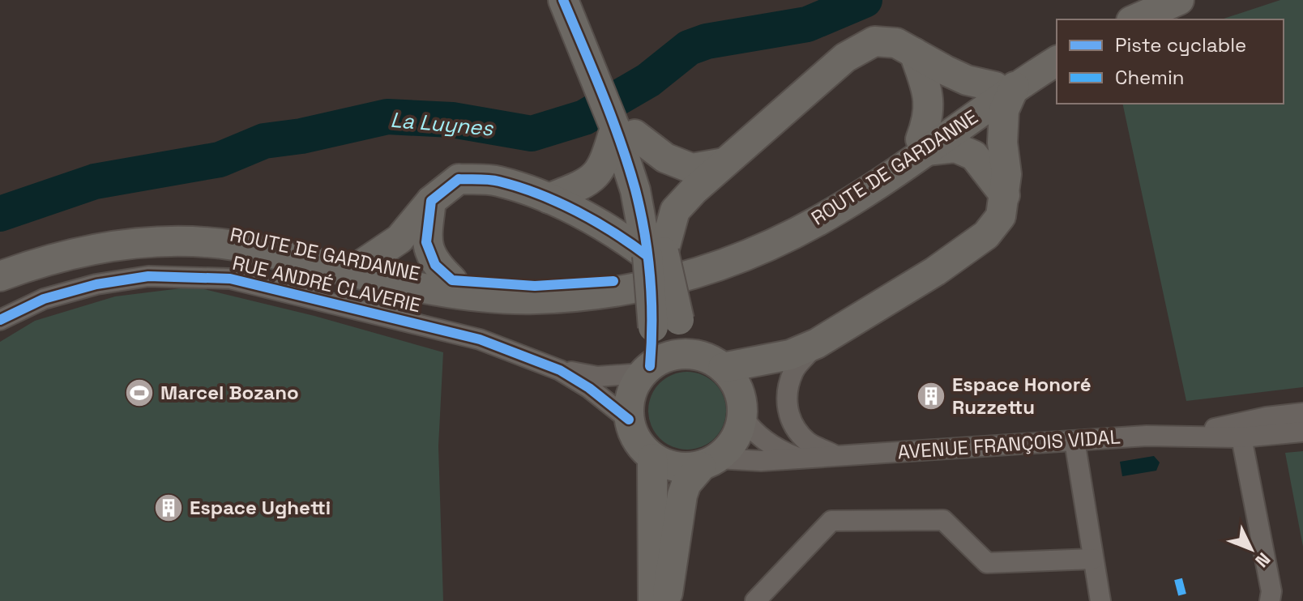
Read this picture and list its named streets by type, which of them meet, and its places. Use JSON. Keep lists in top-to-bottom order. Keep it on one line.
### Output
{"streets":{"main road":["ROUTE DE GARDANNE"],"street":["RUE ANDRÉ CLAVERIE","AVENUE FRANÇOIS VIDAL"]},"crossings":[["RUE ANDRÉ CLAVERIE","AVENUE FRANÇOIS VIDAL"]],"water":["La Luynes"],"places":{"sports":["Marcel Bozano"],"building":["Espace Honoré Ruzzettu","Espace Ughetti"]},"legend":["Piste cyclable","Chemin"],"north":"bottom right"}
